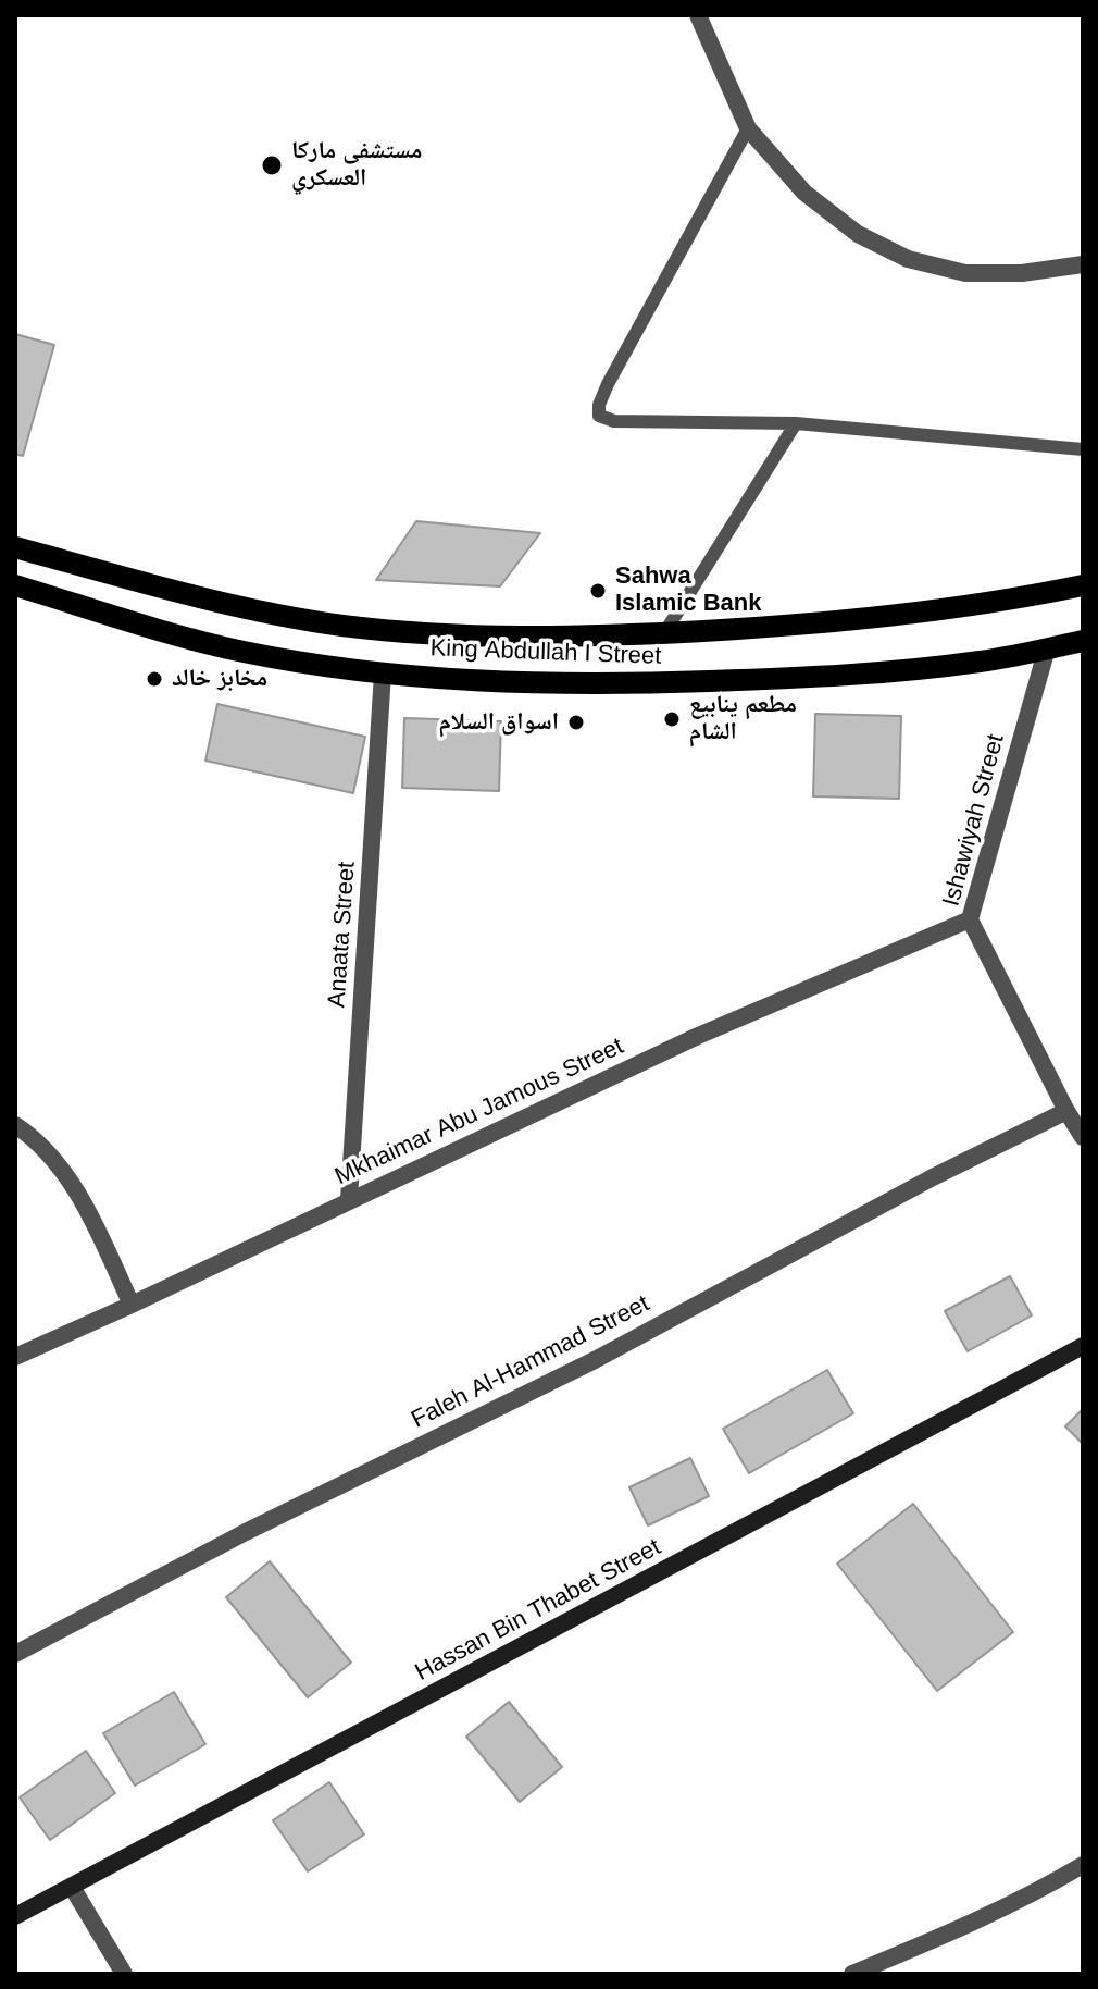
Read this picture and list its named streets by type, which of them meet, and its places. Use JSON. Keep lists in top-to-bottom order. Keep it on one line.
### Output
{"streets":{"main road":["King Abdullah I Street"],"street":["Ishawiyah Street","Anaata Street","Mkhaimar Abu Jamous Street","Faleh Al-Hammad Street","Hassan Bin Thabet Street"]},"crossings":[["King Abdullah I Street","Ishawiyah Street"],["King Abdullah I Street","Anaata Street"],["Ishawiyah Street","Mkhaimar Abu Jamous Street"],["Ishawiyah Street","Faleh Al-Hammad Street"],["Anaata Street","Mkhaimar Abu Jamous Street"]],"places":["مستشفى ماركا العسكري","Sahwa Islamic Bank","مخابز خالد","مطعم ينابيع الشام","اسواق السلام"]}
